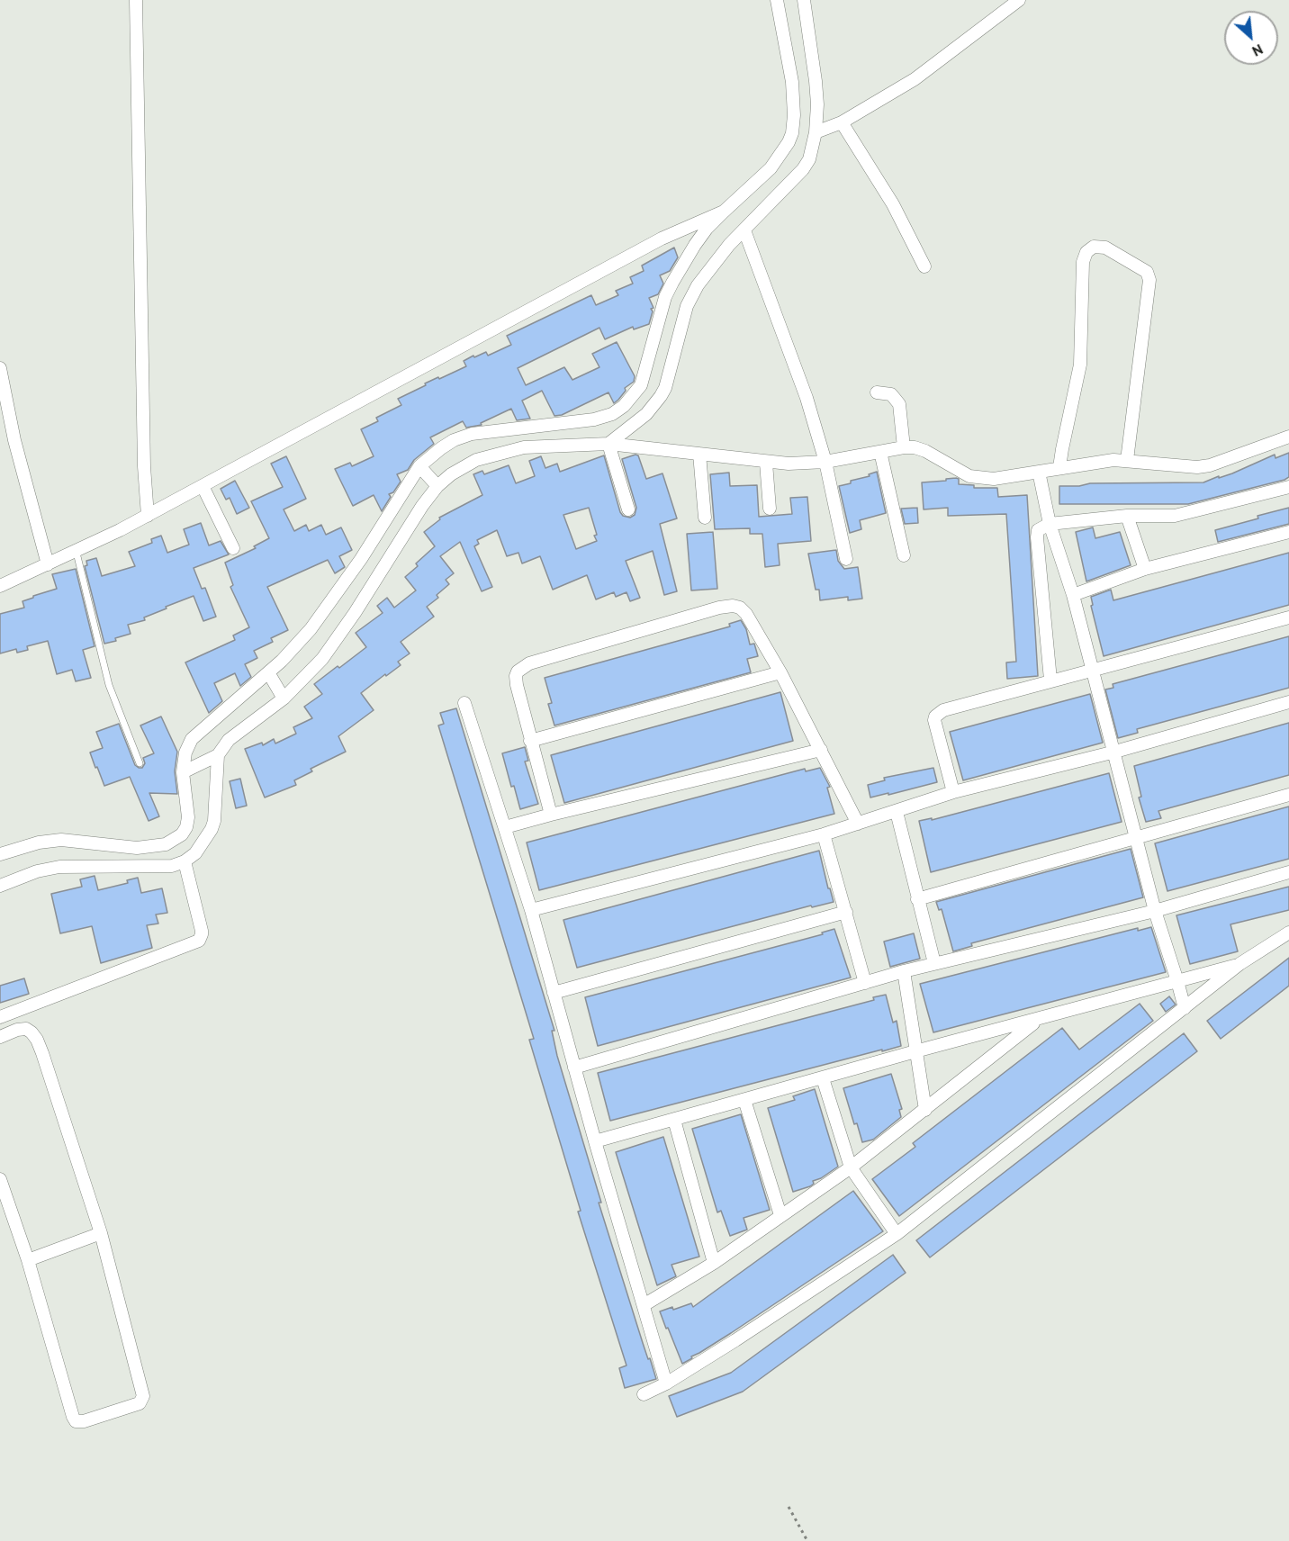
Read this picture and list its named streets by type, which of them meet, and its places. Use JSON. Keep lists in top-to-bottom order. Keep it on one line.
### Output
{"north":"bottom right"}
